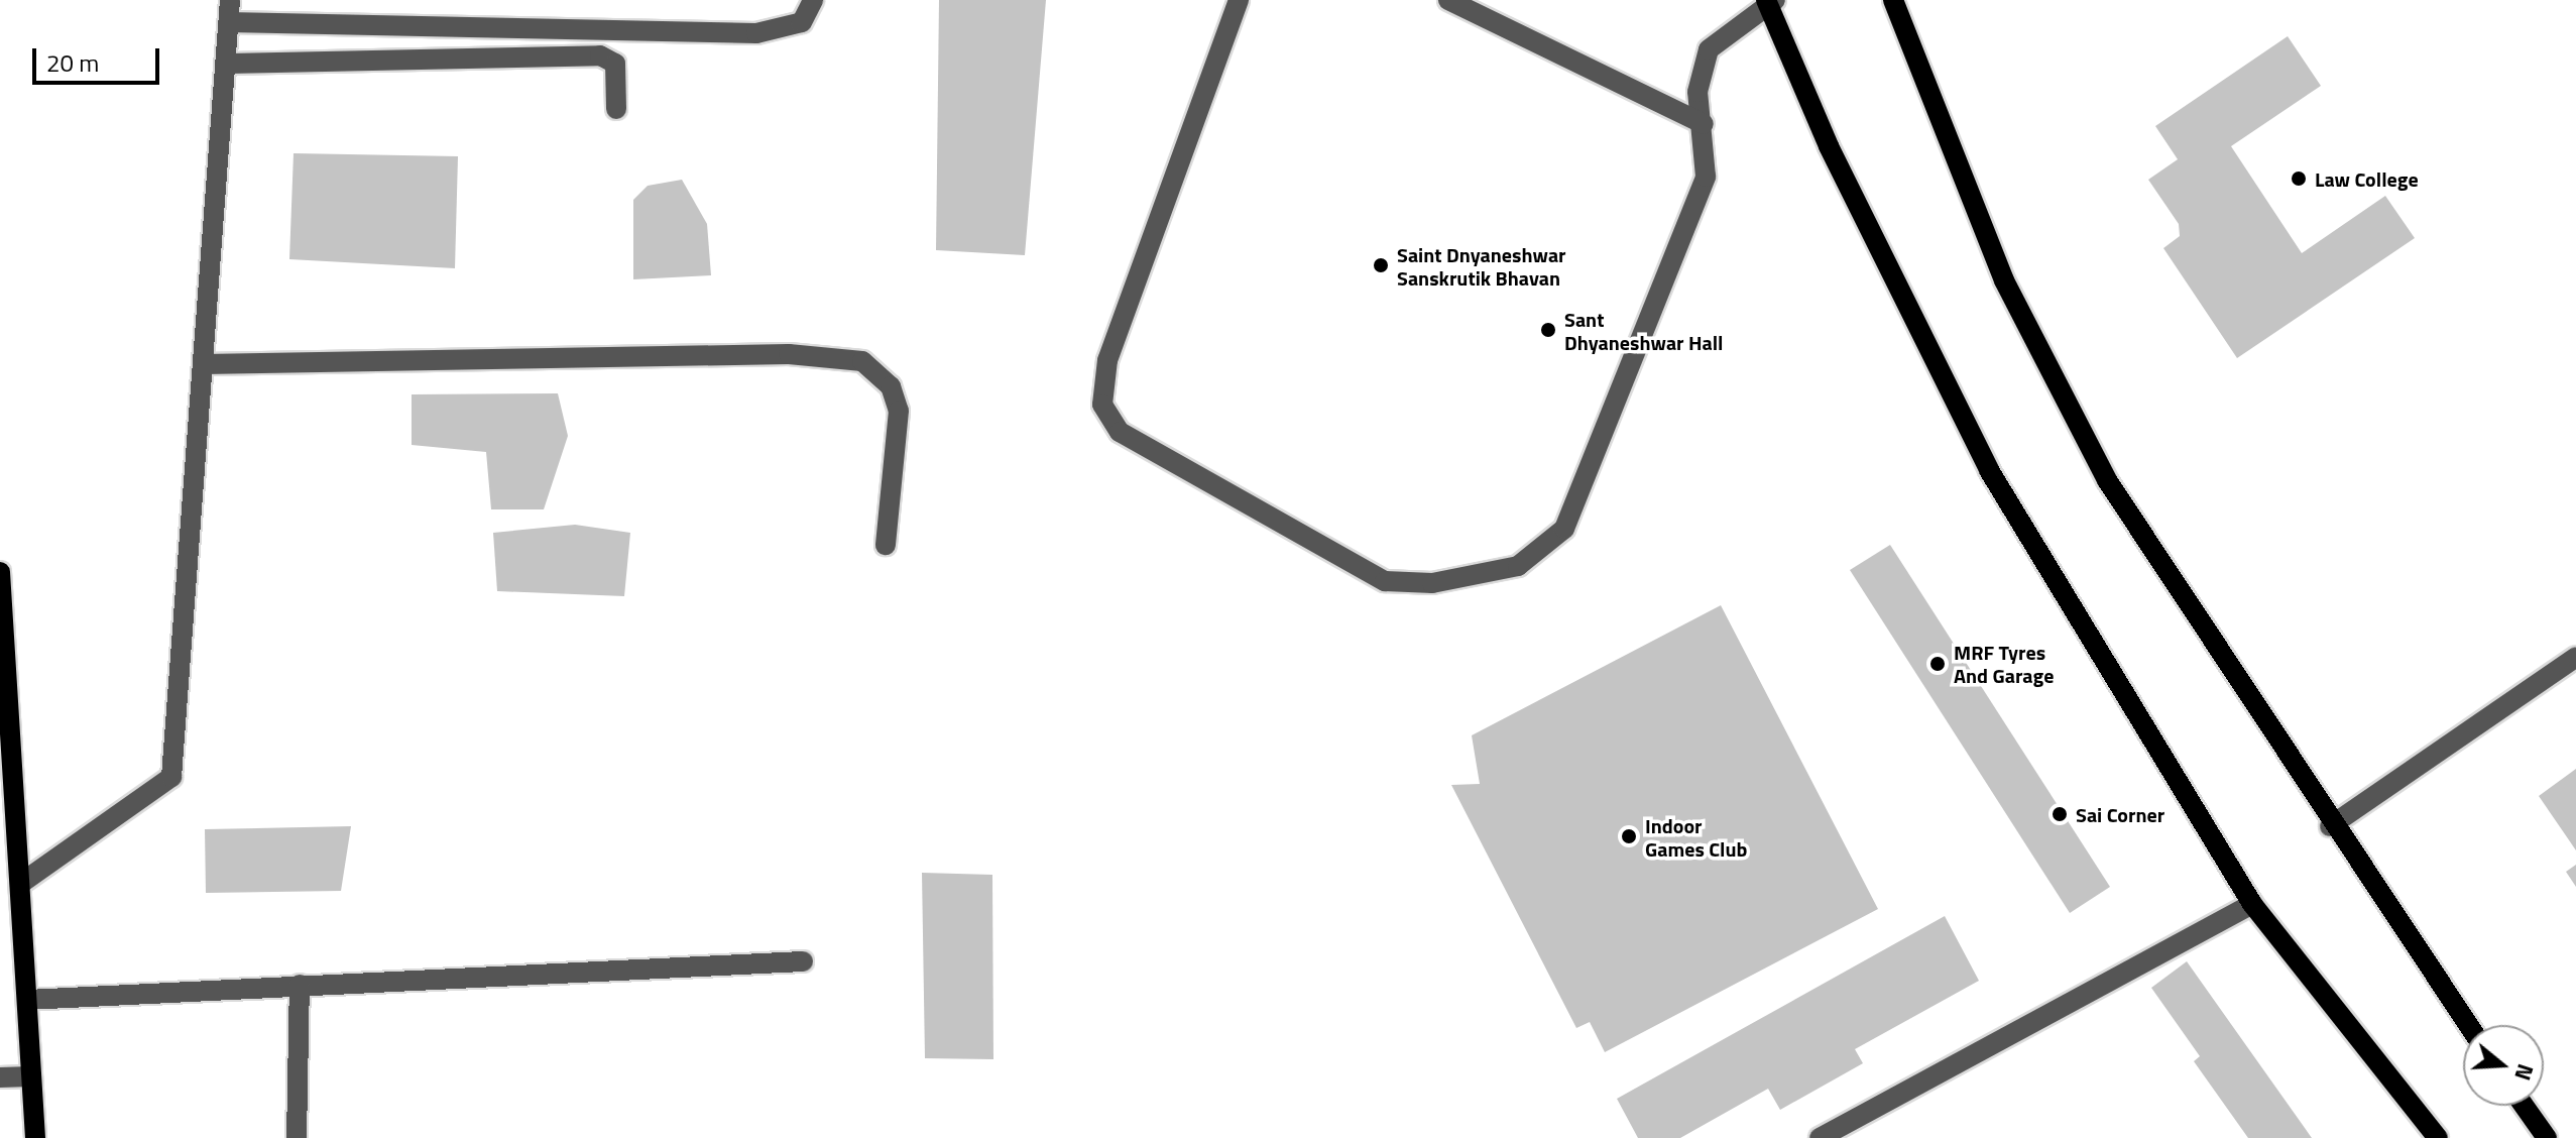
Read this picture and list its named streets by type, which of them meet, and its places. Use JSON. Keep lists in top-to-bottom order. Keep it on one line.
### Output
{"places":["Law College","Saint Dnyaneshwar Sanskrutik Bhavan","Sant Dhyaneshwar Hall","MRF Tyres And Garage","Sai Corner","Indoor Games Club"],"scale_bar":"20 m","north":"right"}
